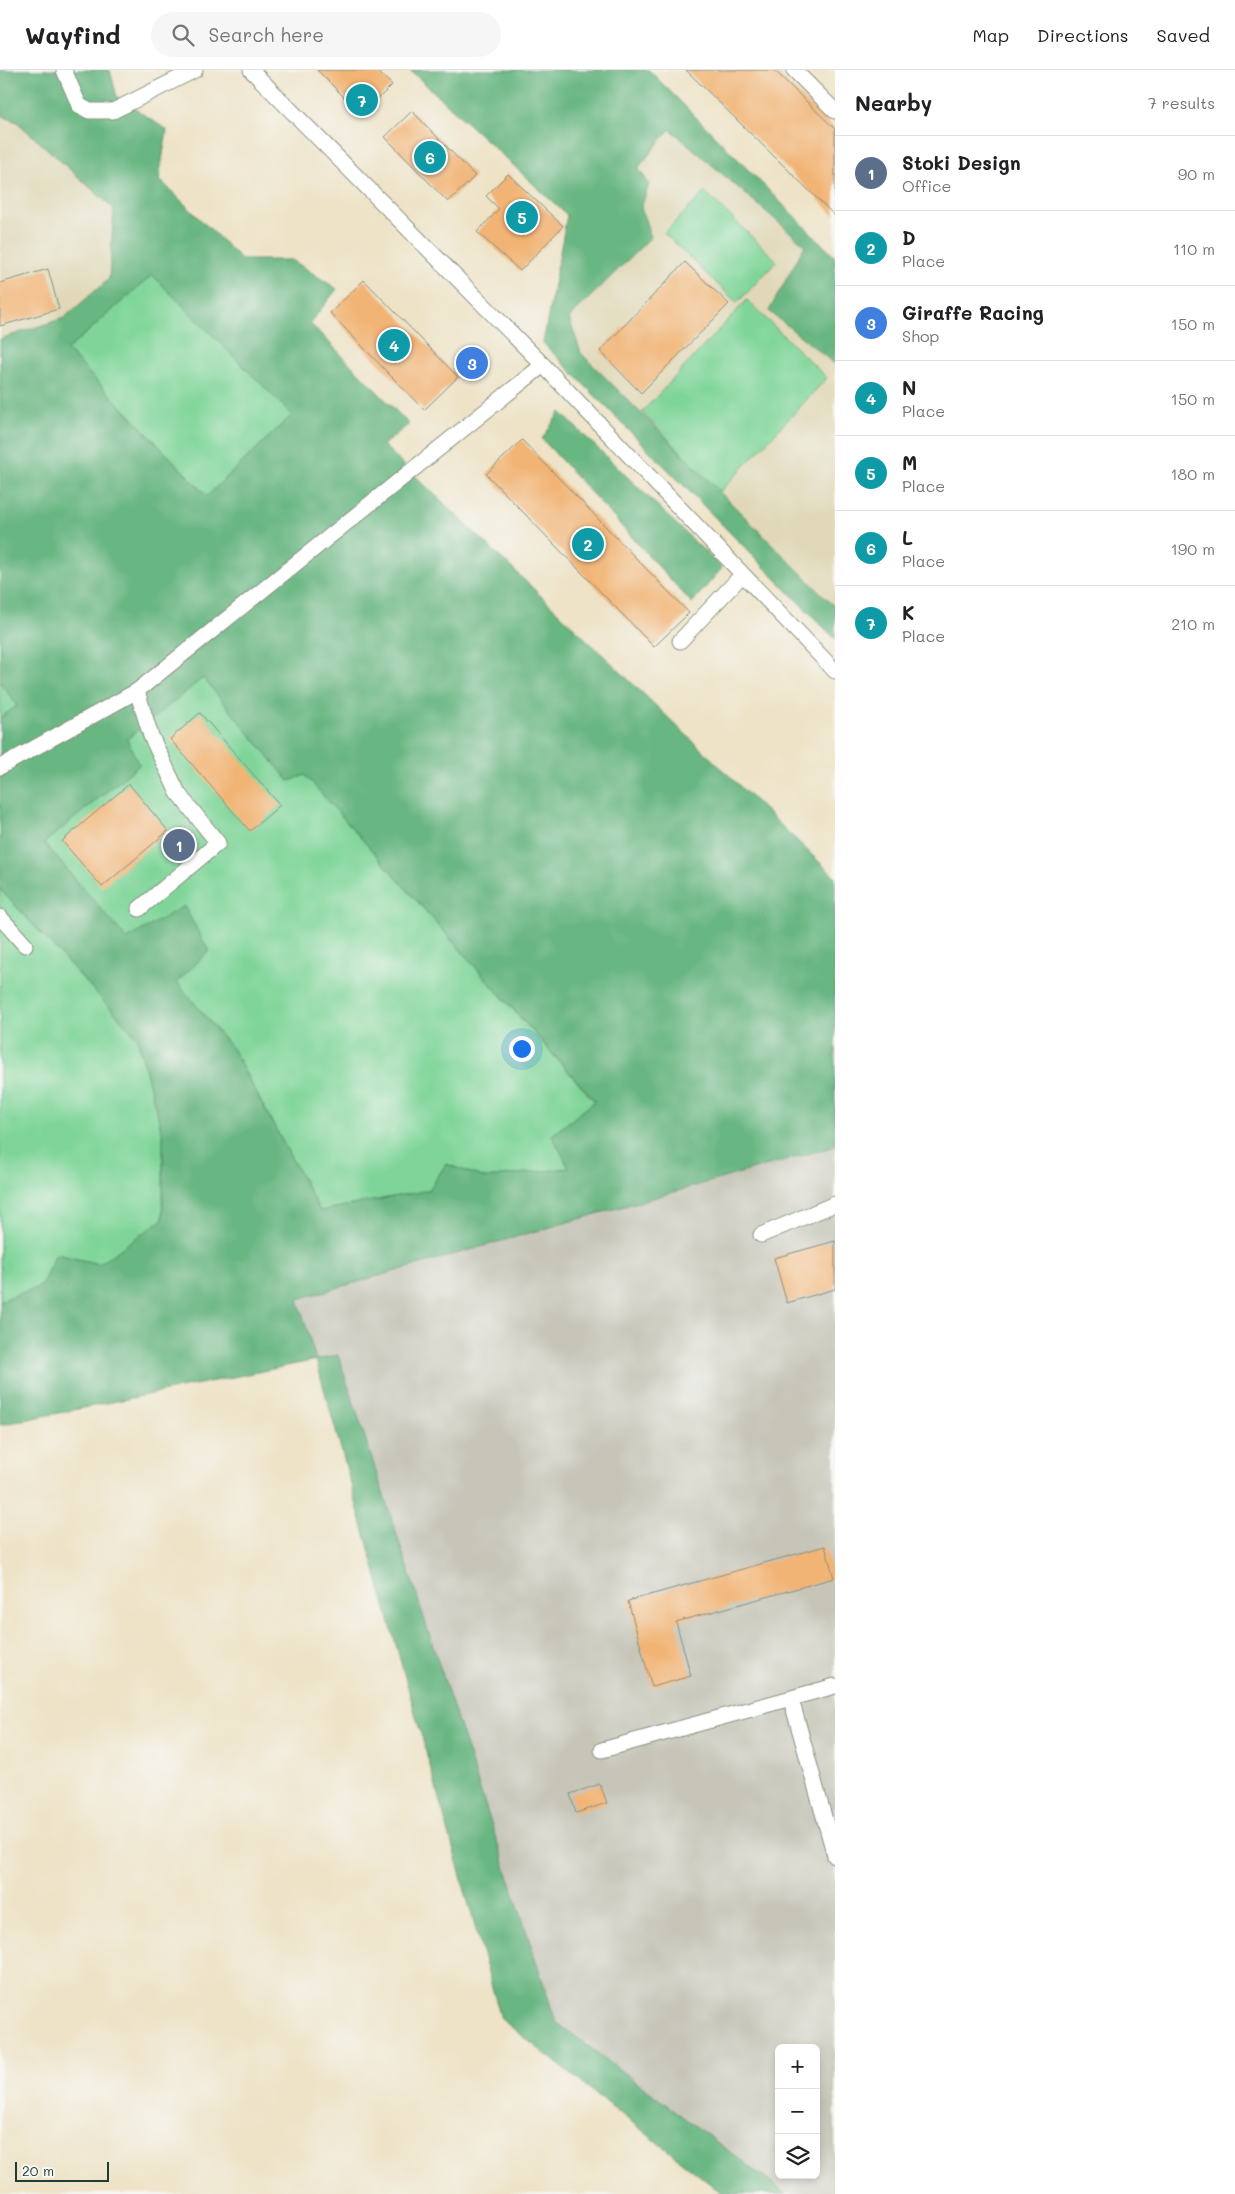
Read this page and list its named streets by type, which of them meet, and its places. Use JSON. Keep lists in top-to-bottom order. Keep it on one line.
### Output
{"scale_bar":"20 m","page":{"header":"Wayfind","search":"Search here","nav":["Map","Directions","Saved"],"heading":["Nearby","7 results"],"pins":["7","6","5","4","3","2","1"],"list":[{"mark":"1","name":"Stoki Design","note":"Office","value":"90 m"},{"mark":"2","name":"D","note":"Place","value":"110 m"},{"mark":"3","name":"Giraffe Racing","note":"Shop","value":"150 m"},{"mark":"4","name":"N","note":"Place","value":"150 m"},{"mark":"5","name":"M","note":"Place","value":"180 m"},{"mark":"6","name":"L","note":"Place","value":"190 m"},{"mark":"7","name":"K","note":"Place","value":"210 m"}],"map_buttons":["+","−"],"scale":"20 m"}}
